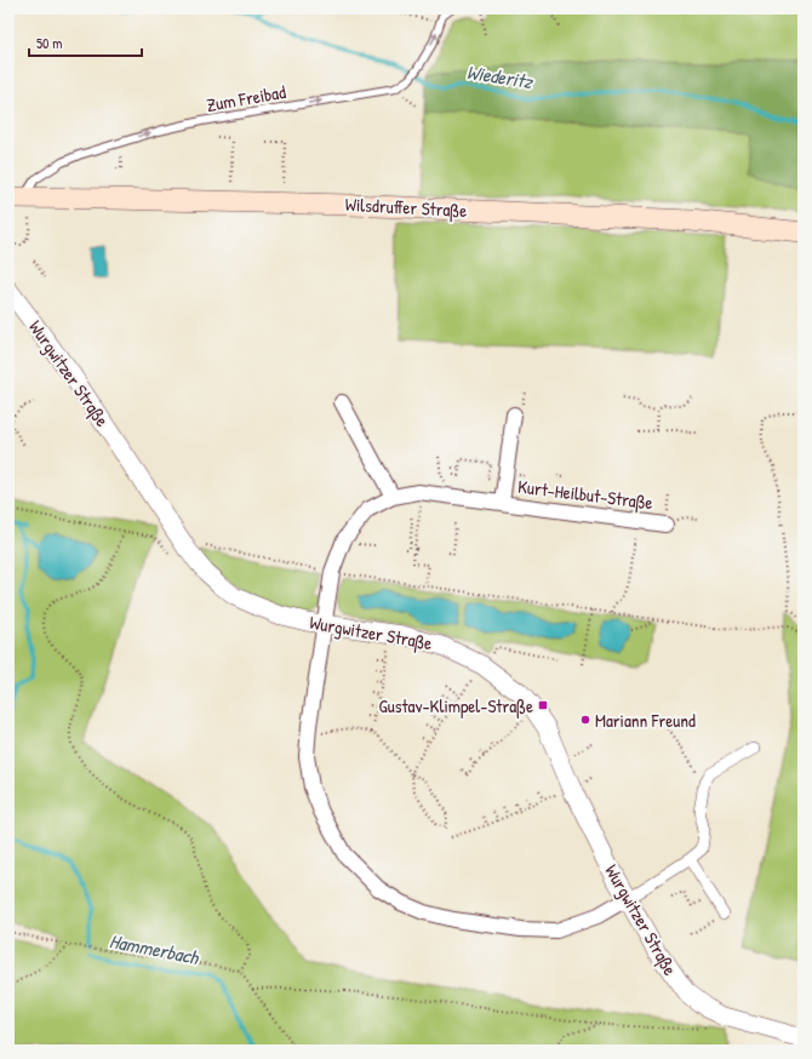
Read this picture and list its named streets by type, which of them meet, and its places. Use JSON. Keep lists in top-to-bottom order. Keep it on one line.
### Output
{"streets":{"main road":["Wilsdruffer Straße"],"street":["Wurgwitzer Straße","Kurt-Heilbut-Straße"],"lane":["Zum Freibad"]},"crossings":[["Zum Freibad","Wilsdruffer Straße"],["Wurgwitzer Straße","Kurt-Heilbut-Straße"]],"one_way":["Zum Freibad"],"water":["Wiederitz","Hammerbach"],"places":{"transit":["Gustav-Klimpel-Straße"],"other":["Mariann Freund"]},"scale_bar":"50 m"}
